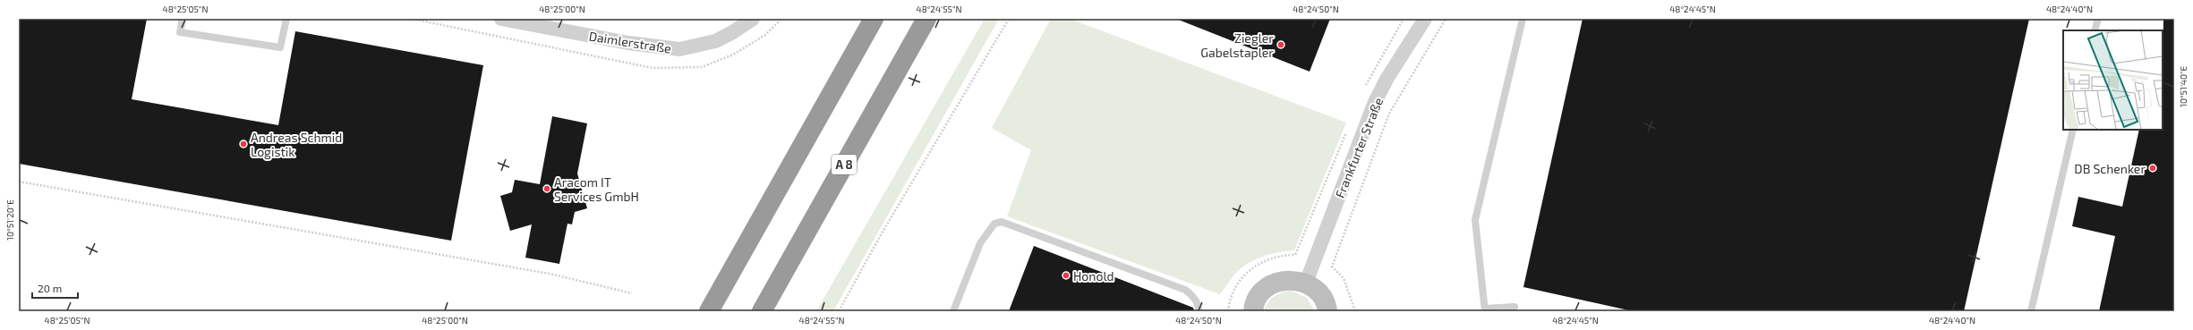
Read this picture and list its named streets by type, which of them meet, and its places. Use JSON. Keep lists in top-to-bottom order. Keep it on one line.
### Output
{"streets":{"highway":["A 8"],"street":["Daimlerstraße","Frankfurter Straße"]},"places":["Ziegler Gabelstapler","Andreas Schmid Logistik","DB Schenker","Aracom IT Services GmbH","Honold"],"scale_bar":"20 m","coordinates":["48°25'05\"N","48°25'00\"N","48°24'55\"N","48°24'50\"N","48°24'45\"N","48°24'40\"N","10°51'40\"E","10°51'20\"E"]}
